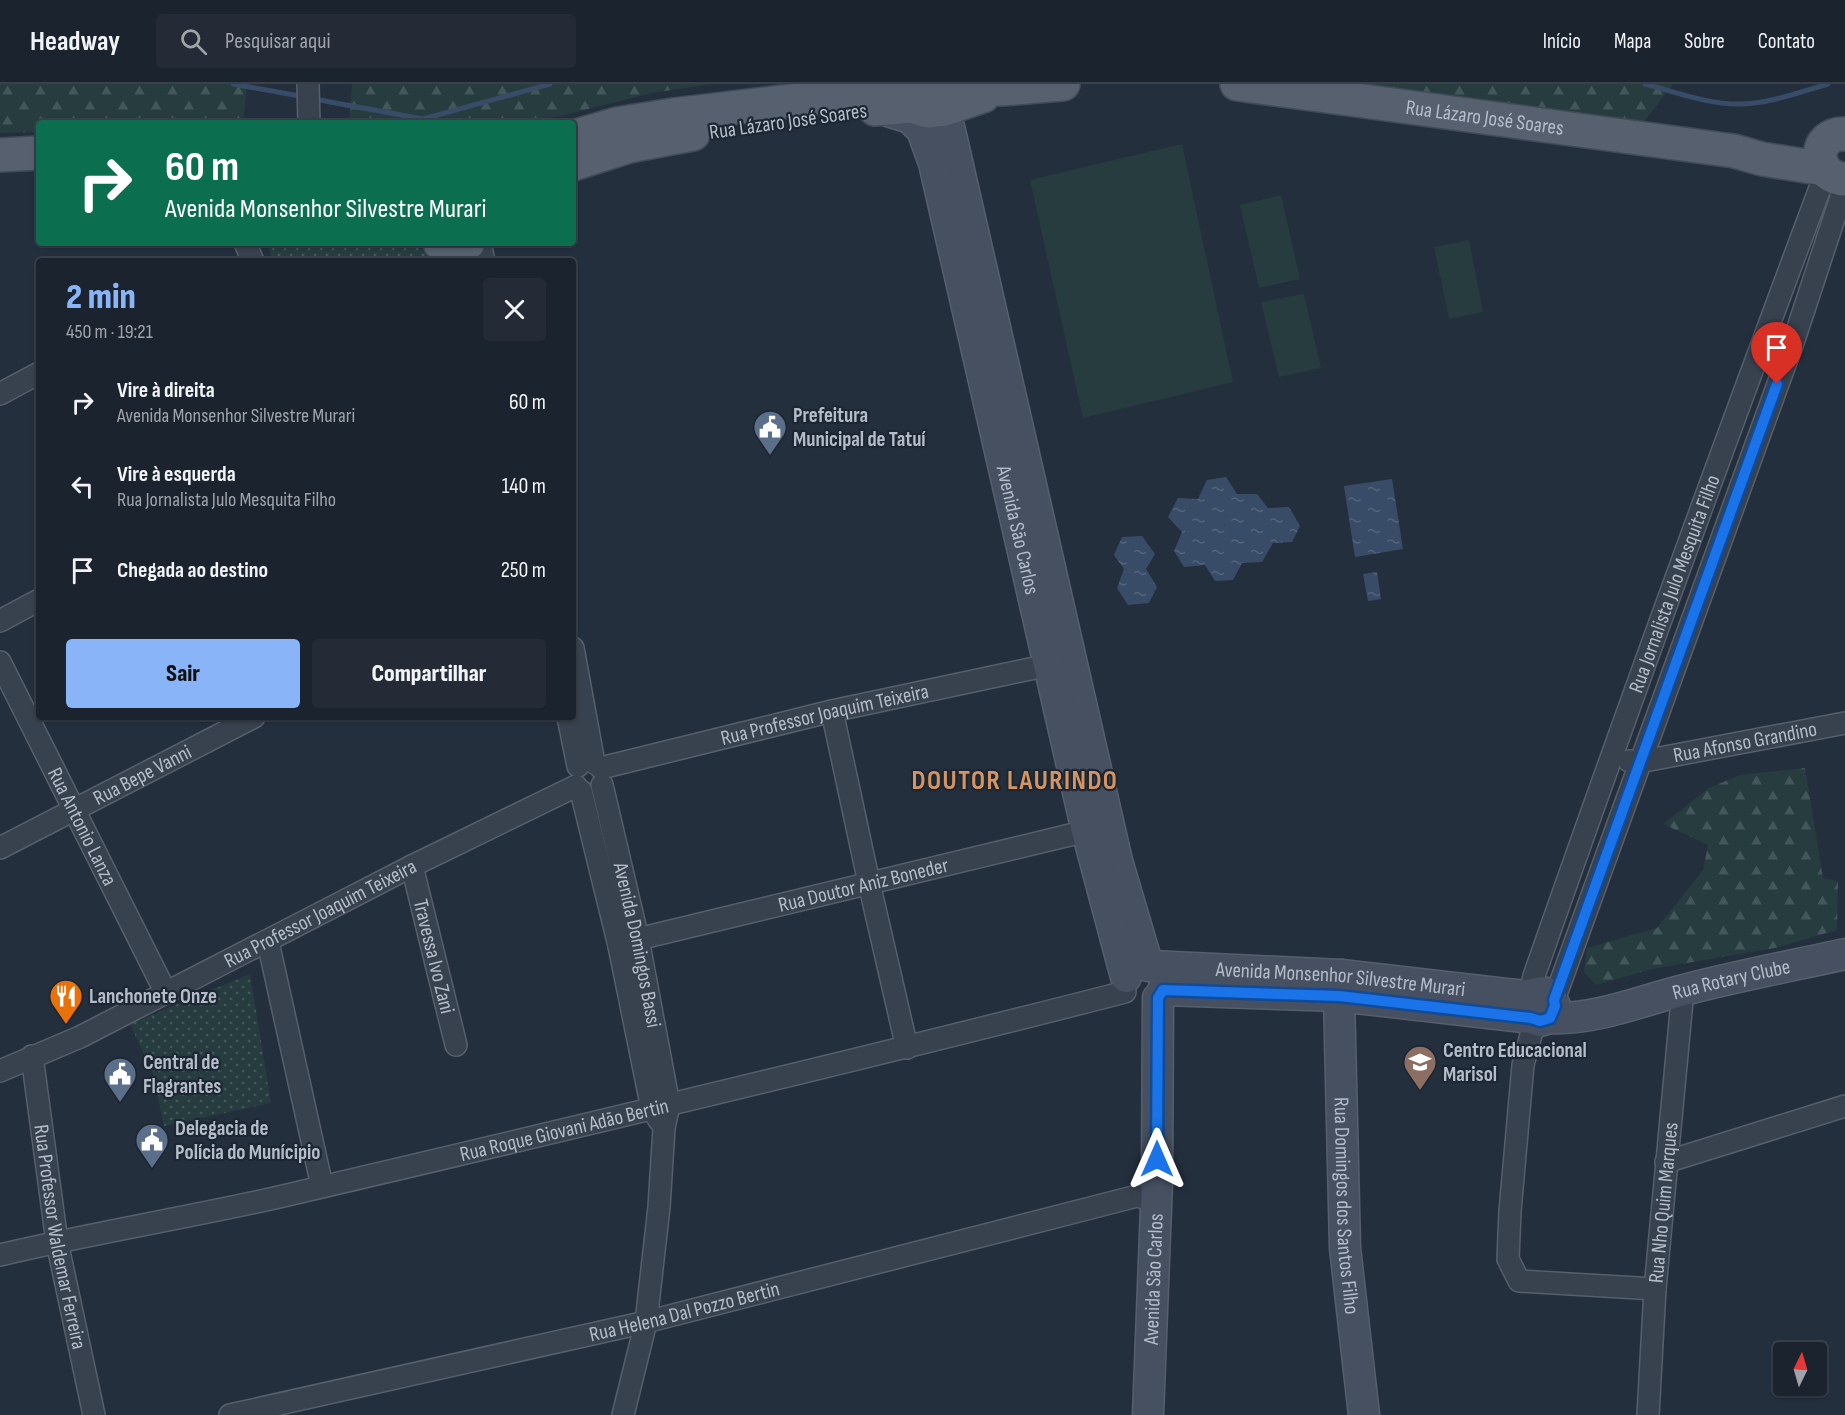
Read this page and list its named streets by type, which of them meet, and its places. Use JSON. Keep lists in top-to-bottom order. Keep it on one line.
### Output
{"streets":{"main road":["Rua Lázaro José Soares","Avenida São Carlos","Rua Rotary Clube","Avenida Monsenhor Silvestre Murari","Rua Domingos dos Santos Filho"],"street":["Rua Jornalista Julo Mesquita Filho","Rua Professor Joaquim Teixeira","Rua Afonso Grandino","Rua Bepe Vanni","Rua Antonio Lanza","Rua Doutor Aniz Boneder","Avenida Domingos Bassi","Travessa Ivo Zani","Rua Roque Giovani Adão Bertin","Rua Nho Quim Marques","Rua Professor Waldemar Ferreira","Rua Helena Dal Pozzo Bertin"]},"crossings":[["Rua Lázaro José Soares","Avenida São Carlos"],["Rua Lázaro José Soares","Rua Jornalista Julo Mesquita Filho"],["Avenida São Carlos","Rua Professor Joaquim Teixeira"],["Avenida São Carlos","Rua Doutor Aniz Boneder"],["Avenida São Carlos","Avenida Monsenhor Silvestre Murari"],["Avenida São Carlos","Rua Roque Giovani Adão Bertin"],["Avenida São Carlos","Rua Helena Dal Pozzo Bertin"],["Rua Jornalista Julo Mesquita Filho","Rua Afonso Grandino"],["Rua Jornalista Julo Mesquita Filho","Rua Rotary Clube"],["Rua Jornalista Julo Mesquita Filho","Avenida Monsenhor Silvestre Murari"],["Rua Jornalista Julo Mesquita Filho","Rua Nho Quim Marques"],["Rua Professor Joaquim Teixeira","Rua Antonio Lanza"],["Rua Professor Joaquim Teixeira","Avenida Domingos Bassi"],["Rua Professor Joaquim Teixeira","Travessa Ivo Zani"],["Rua Professor Joaquim Teixeira","Rua Professor Waldemar Ferreira"],["Rua Bepe Vanni","Rua Antonio Lanza"],["Rua Doutor Aniz Boneder","Avenida Domingos Bassi"],["Avenida Domingos Bassi","Rua Roque Giovani Adão Bertin"],["Rua Rotary Clube","Avenida Monsenhor Silvestre Murari"],["Rua Rotary Clube","Rua Nho Quim Marques"],["Avenida Monsenhor Silvestre Murari","Rua Roque Giovani Adão Bertin"],["Avenida Monsenhor Silvestre Murari","Rua Domingos dos Santos Filho"],["Rua Roque Giovani Adão Bertin","Rua Professor Waldemar Ferreira"]],"districts":["DOUTOR LAURINDO"],"places":{"public building":["Prefeitura Municipal de Tatuí","Central de Flagrantes","Delegacia de Polícia do Munícipio"],"restaurant":["Lanchonete Onze"],"school or university":["Centro Educacional Marisol"]},"north":"top","page":{"header":"Headway","search":"Pesquisar aqui","nav":["Início","Mapa","Sobre","Contato"],"turn":["60 m","Avenida Monsenhor Silvestre Murari"],"heading":["2 min","450 m · 19:21"],"list":[{"name":"Vire à direita","note":"Avenida Monsenhor Silvestre Murari","value":"60 m"},{"name":"Vire à esquerda","note":"Rua Jornalista Julo Mesquita Filho","value":"140 m"},{"name":"Chegada ao destino","value":"250 m"}],"buttons":["Sair","Compartilhar"]}}
